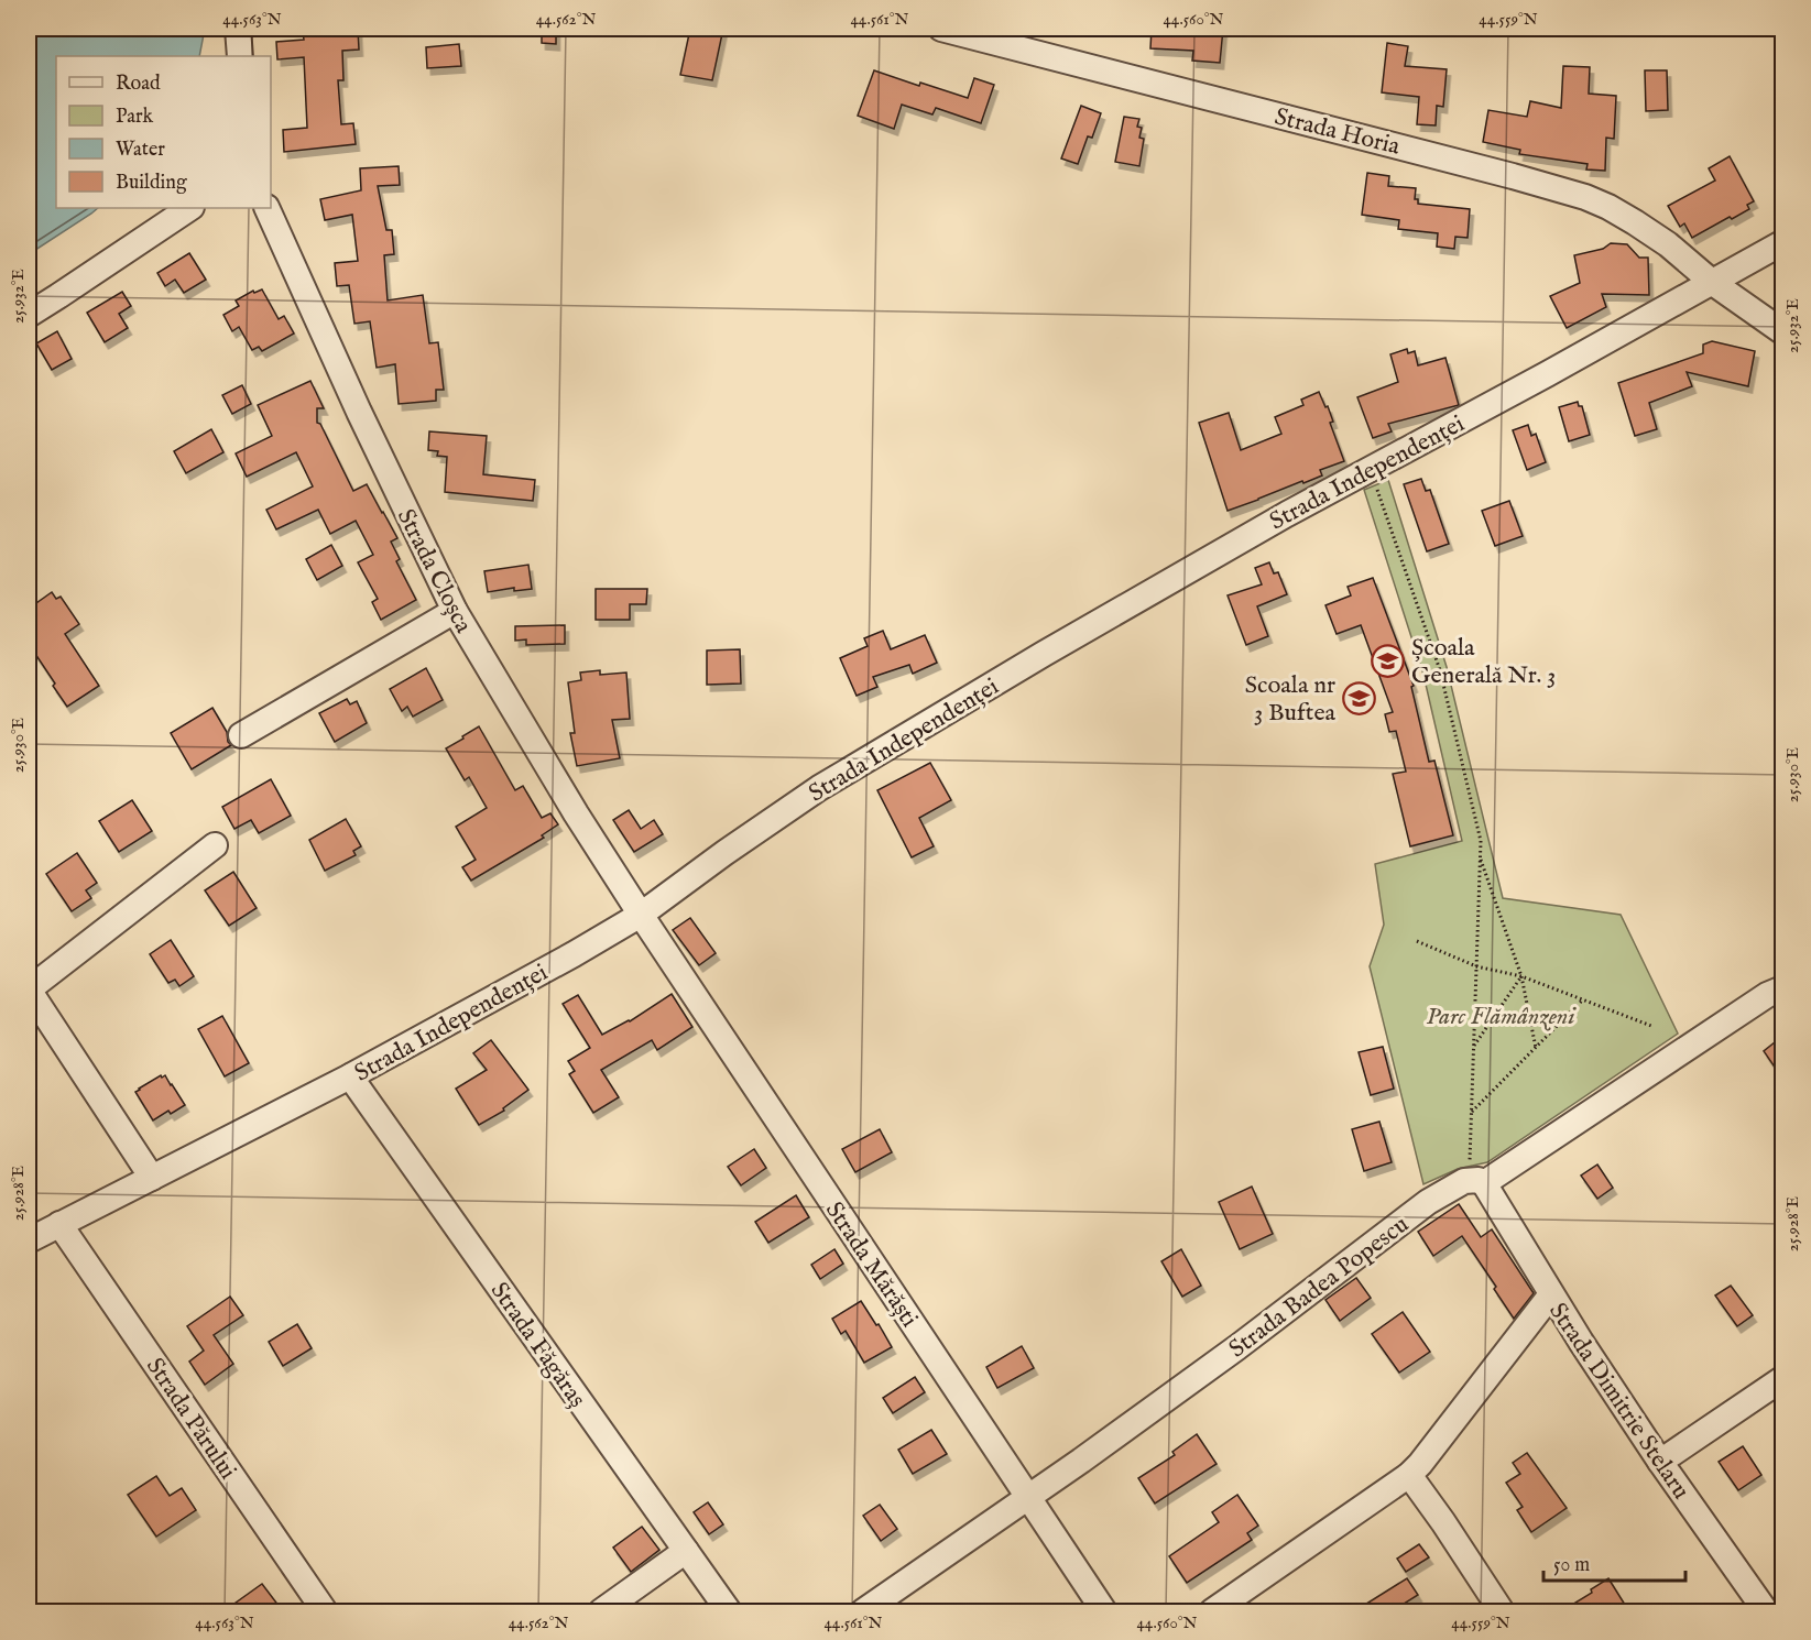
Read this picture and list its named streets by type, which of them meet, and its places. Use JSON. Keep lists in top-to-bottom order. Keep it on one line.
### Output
{"streets":{"street":["Strada Horia","Strada Independenței","Strada Cloșca","Strada Mărăști","Strada Badea Popescu","Strada Făgăraș","Strada Dimitrie Stelaru","Strada Părului"]},"crossings":[["Strada Horia","Strada Independenței"],["Strada Independenței","Strada Cloșca"],["Strada Independenței","Strada Mărăști"],["Strada Independenței","Strada Făgăraș"],["Strada Independenței","Strada Părului"],["Strada Cloșca","Strada Mărăști"],["Strada Mărăști","Strada Badea Popescu"],["Strada Badea Popescu","Strada Dimitrie Stelaru"]],"parks":["Parc Flămânzeni"],"places":{"school or university":["Școala Generală Nr. 3","Scoala nr 3 Buftea"]},"legend":["Road","Park","Water","Building"],"scale_bar":"50 m","coordinates":["44.563°N","44.562°N","44.561°N","44.560°N","44.559°N","25.932°E","25.930°E","25.928°E"]}
